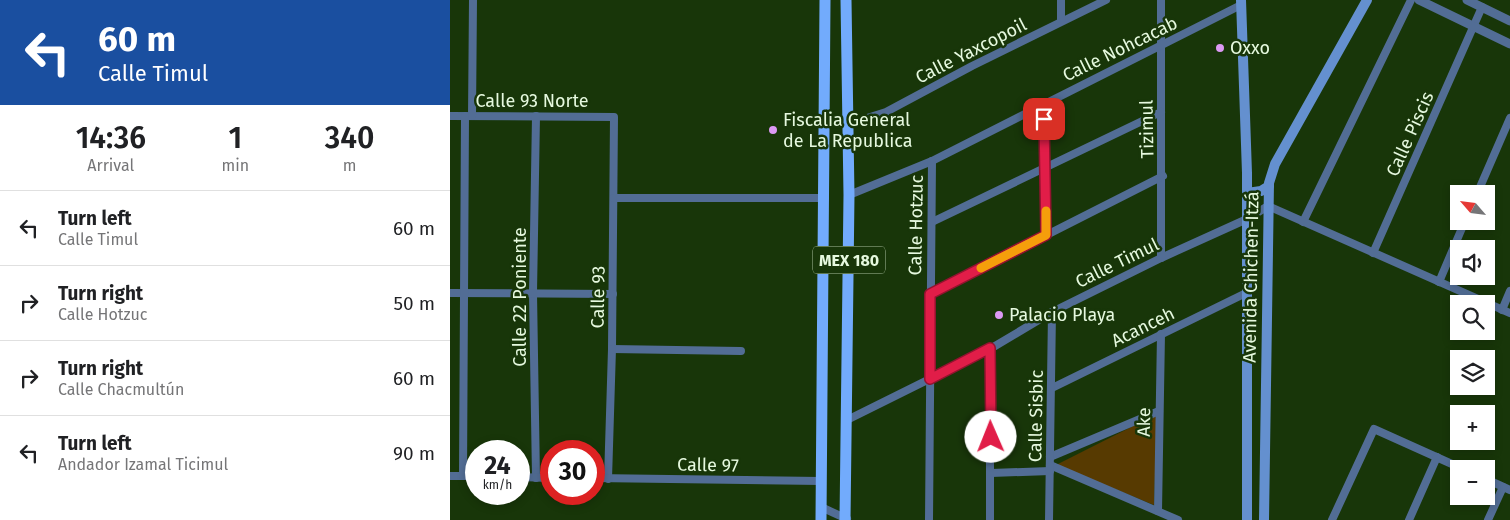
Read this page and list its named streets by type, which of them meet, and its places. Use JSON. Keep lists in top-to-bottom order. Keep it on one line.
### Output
{"streets":{"main road":["MEX 180","Avenida Chichen-Itzá"],"street":["Calle Nohcacab","Calle Yaxcopoil","Calle 93 Norte","Tizimul","Calle Piscis","Calle Hotzuc","Calle Timul","Calle 22 Poniente","Calle 93","Acanceh","Calle Sisbic","Ake","Calle 97"]},"crossings":[["Calle Nohcacab","Tizimul"],["Calle Nohcacab","Calle Hotzuc"],["Calle Nohcacab","MEX 180"],["Calle Nohcacab","Avenida Chichen-Itzá"],["Calle Yaxcopoil","MEX 180"],["Calle 93 Norte","Calle 22 Poniente"],["Calle 93 Norte","Calle 93"],["Tizimul","Calle Timul"],["Calle Hotzuc","Calle Timul"],["MEX 180","Calle Timul"],["MEX 180","Calle 97"],["Calle Timul","Avenida Chichen-Itzá"],["Calle Timul","Calle Sisbic"],["Avenida Chichen-Itzá","Acanceh"],["Calle 93","Calle 97"],["Acanceh","Calle Sisbic"],["Acanceh","Ake"]],"places":["Oxxo","Fiscalia General de La Republica","Palacio Playa"],"north":"top left","page":{"turn":["60 m","Calle Timul"],"eta":["14:36","Arrival","1","min","340","m"],"map_buttons":["+","−"],"list":[{"name":"Turn left","note":"Calle Timul","value":"60 m"},{"name":"Turn right","note":"Calle Hotzuc","value":"50 m"},{"name":"Turn right","note":"Calle Chacmultún","value":"60 m"},{"name":"Turn left","note":"Andador Izamal Ticimul","value":"90 m"}],"speed":"24 km/h","limit":"30"}}
